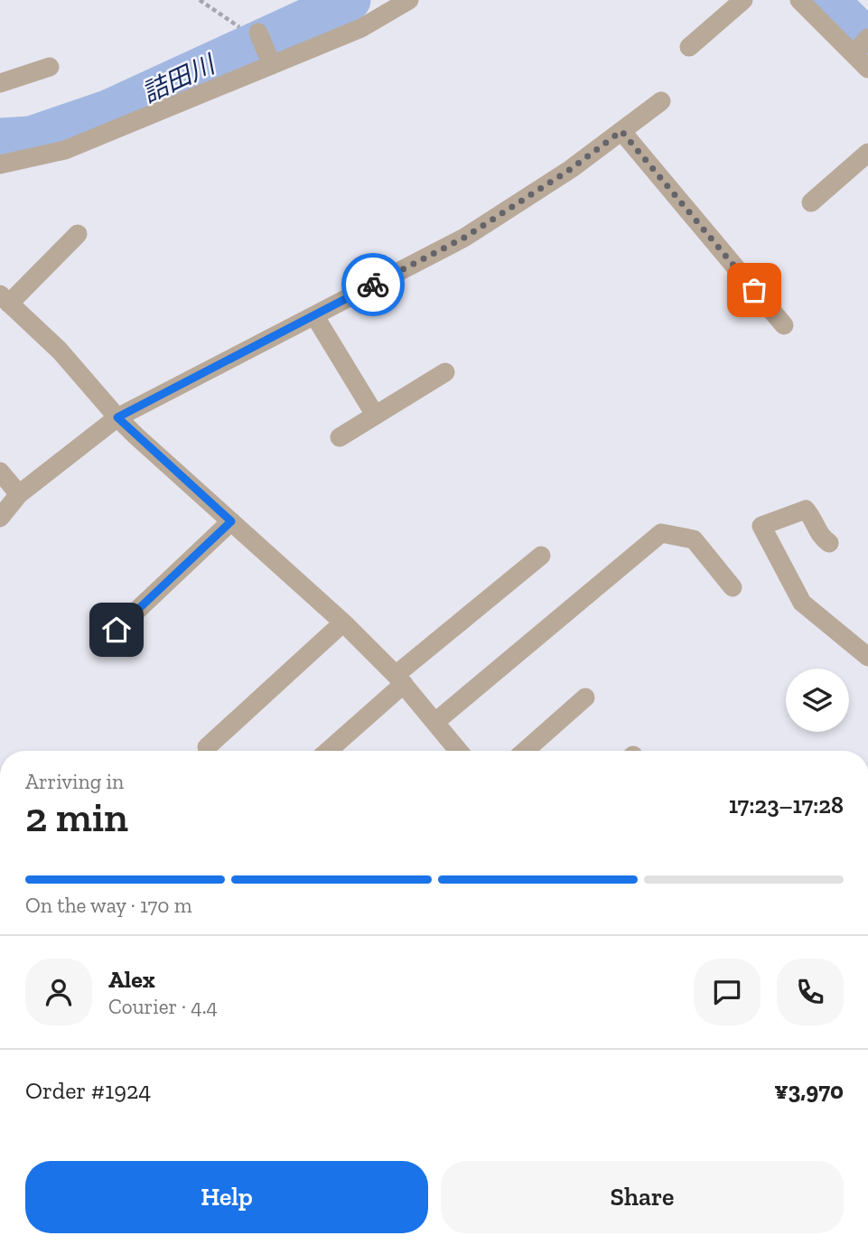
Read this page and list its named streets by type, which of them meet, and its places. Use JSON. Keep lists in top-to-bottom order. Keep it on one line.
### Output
{"water":["詰田川"],"page":{"heading":["2 min","Arriving in","17:23–17:28"],"panel":["Alex","Courier · 4.4","Order #1924","¥3,970"],"bar":"On the way · 170 m","buttons":["Help","Share"]}}
